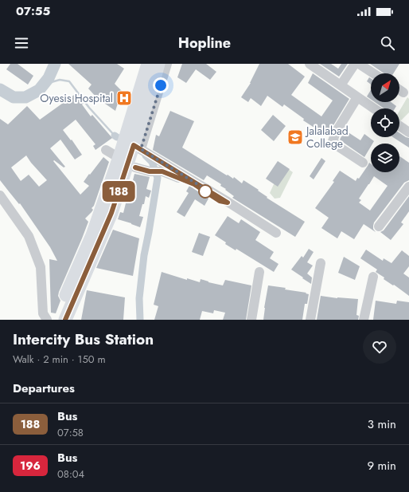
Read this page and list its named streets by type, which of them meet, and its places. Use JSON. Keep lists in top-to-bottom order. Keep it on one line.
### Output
{"places":{"hospital":["Oyesis Hospital"],"school or university":["Jalalabad College"]},"lines":["bus line 188"],"north":"top right","page":{"status":"07:55","header":"Hopline","on_map":"188","heading":[["Intercity Bus Station","Walk · 2 min · 150 m"],"Departures"],"list":[{"mark":"188","name":"Bus","note":"07:58","value":"3 min"},{"mark":"196","name":"Bus","note":"08:04","value":"9 min"}]}}
